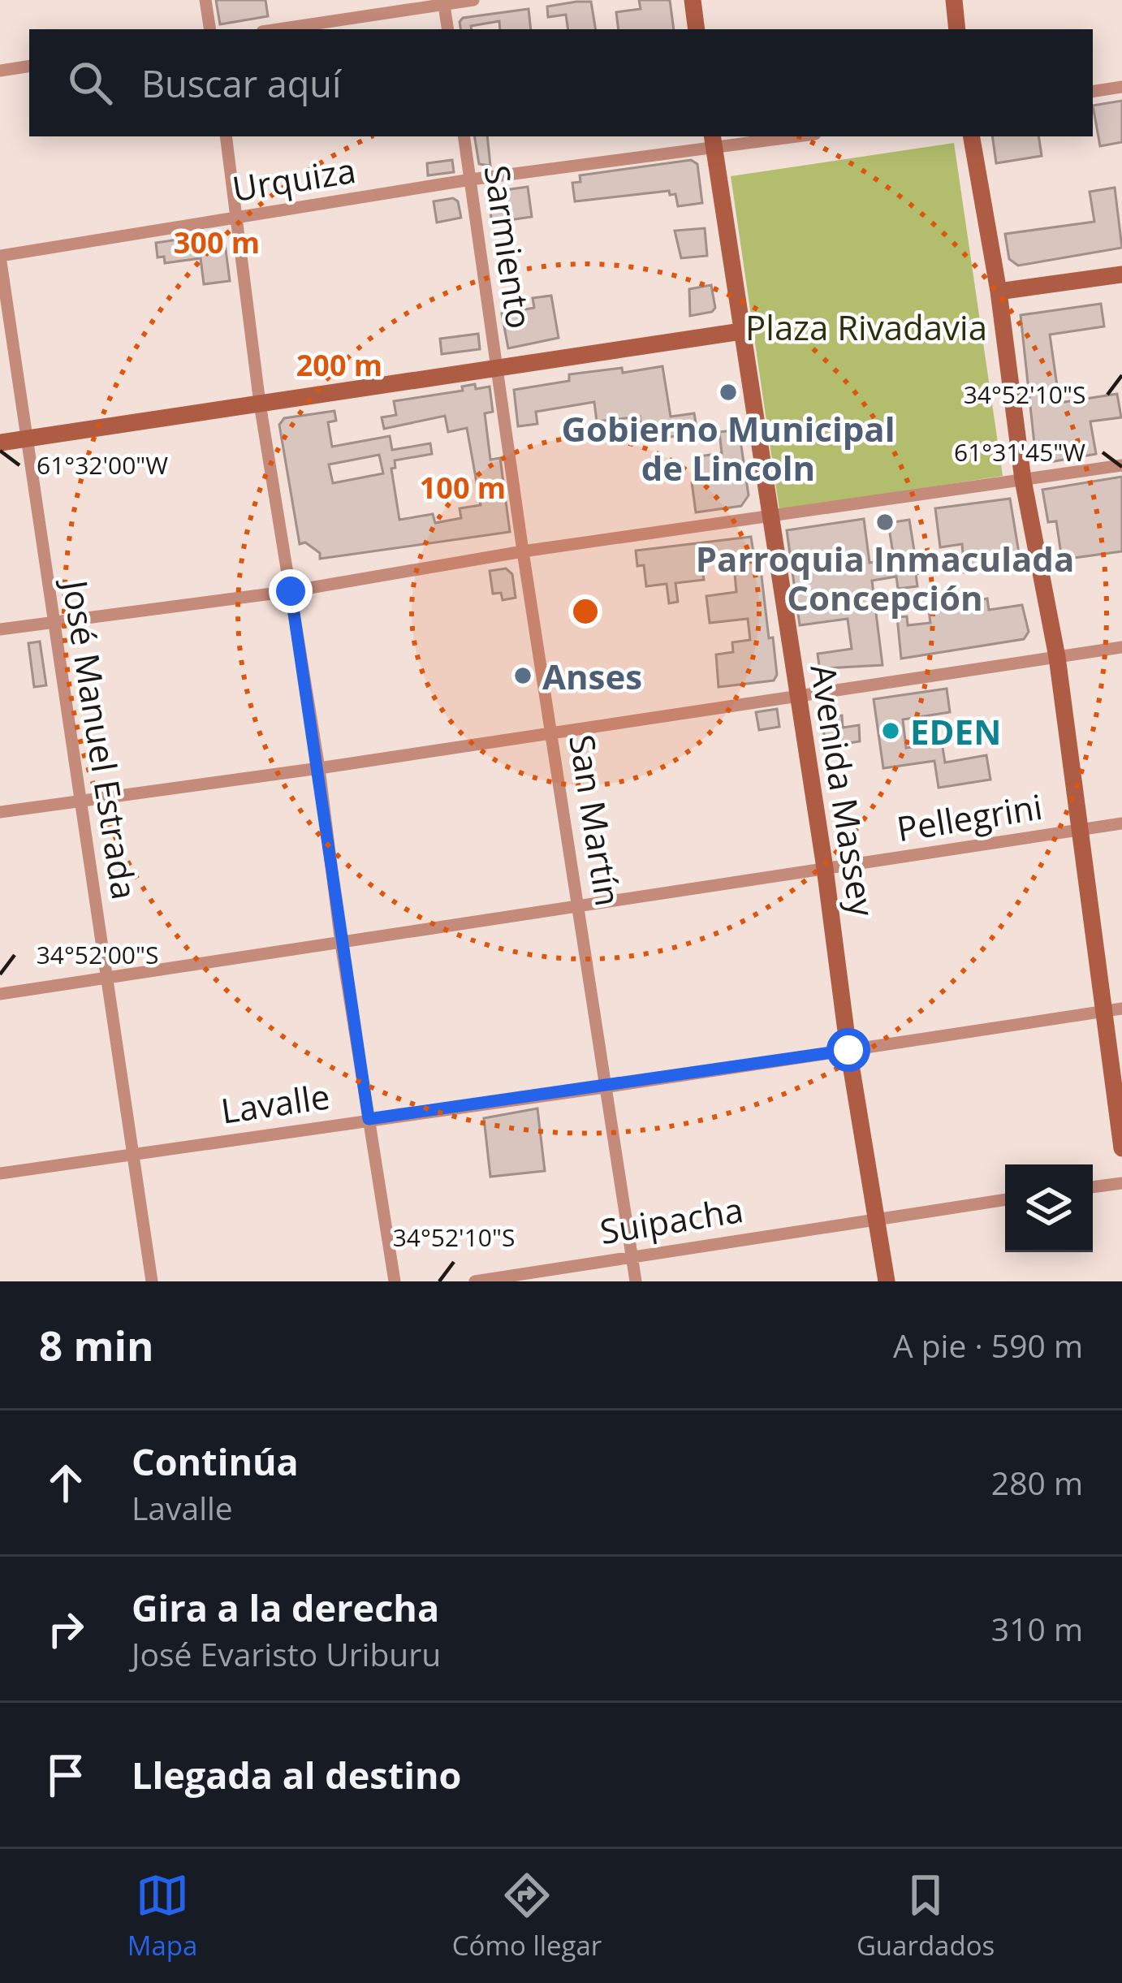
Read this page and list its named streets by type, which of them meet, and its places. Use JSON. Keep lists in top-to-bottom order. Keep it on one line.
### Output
{"streets":{"main road":["Avenida Massey"],"street":["Urquiza","Sarmiento","José Manuel Estrada","Pellegrini","San Martín","Lavalle","Suipacha"]},"crossings":[["Urquiza","Sarmiento"],["Urquiza","José Manuel Estrada"],["Urquiza","Avenida Massey"],["Sarmiento","San Martín"],["José Manuel Estrada","Pellegrini"],["José Manuel Estrada","Lavalle"],["Avenida Massey","Pellegrini"],["Avenida Massey","Lavalle"],["Avenida Massey","Suipacha"],["Pellegrini","San Martín"],["San Martín","Lavalle"],["San Martín","Suipacha"]],"parks":["Plaza Rivadavia"],"places":["Gobierno Municipal de Lincoln","Parroquia Inmaculada Concepción","Anses","EDEN"],"page":{"search":"Buscar aquí","heading":["8 min","A pie · 590 m"],"list":[["Continúa","Lavalle","280 m"],["Gira a la derecha","José Evaristo Uriburu","310 m"],"Llegada al destino"],"nav":["Mapa","Cómo llegar","Guardados"]},"coordinates":["34°52'10\"S","61°31'45\"W","61°32'00\"W","34°52'00\"S"],"rings":["300 m","200 m","100 m"]}
